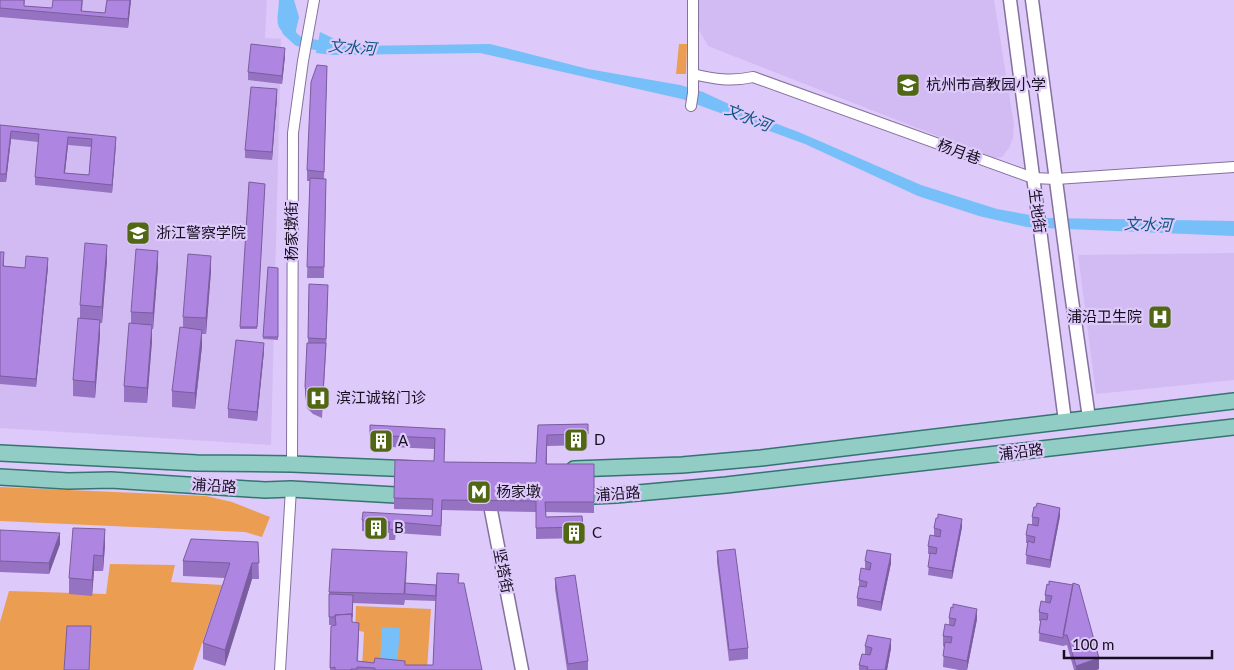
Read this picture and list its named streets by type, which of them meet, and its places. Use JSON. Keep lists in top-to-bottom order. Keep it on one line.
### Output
{"streets":{"main road":["浦沿路"],"street":["杨月巷","生地街","杨家墩街","坚塔街"]},"crossings":[["杨月巷","生地街"],["生地街","浦沿路"],["杨家墩街","浦沿路"]],"water":["文水河"],"places":{"school or university":["杭州市高教园小学","浙江警察学院"],"hospital":["浦沿卫生院","滨江诚铭门诊"],"building":["D","A","B","C"],"metro station":["杨家墩"]},"scale_bar":"100 m"}
